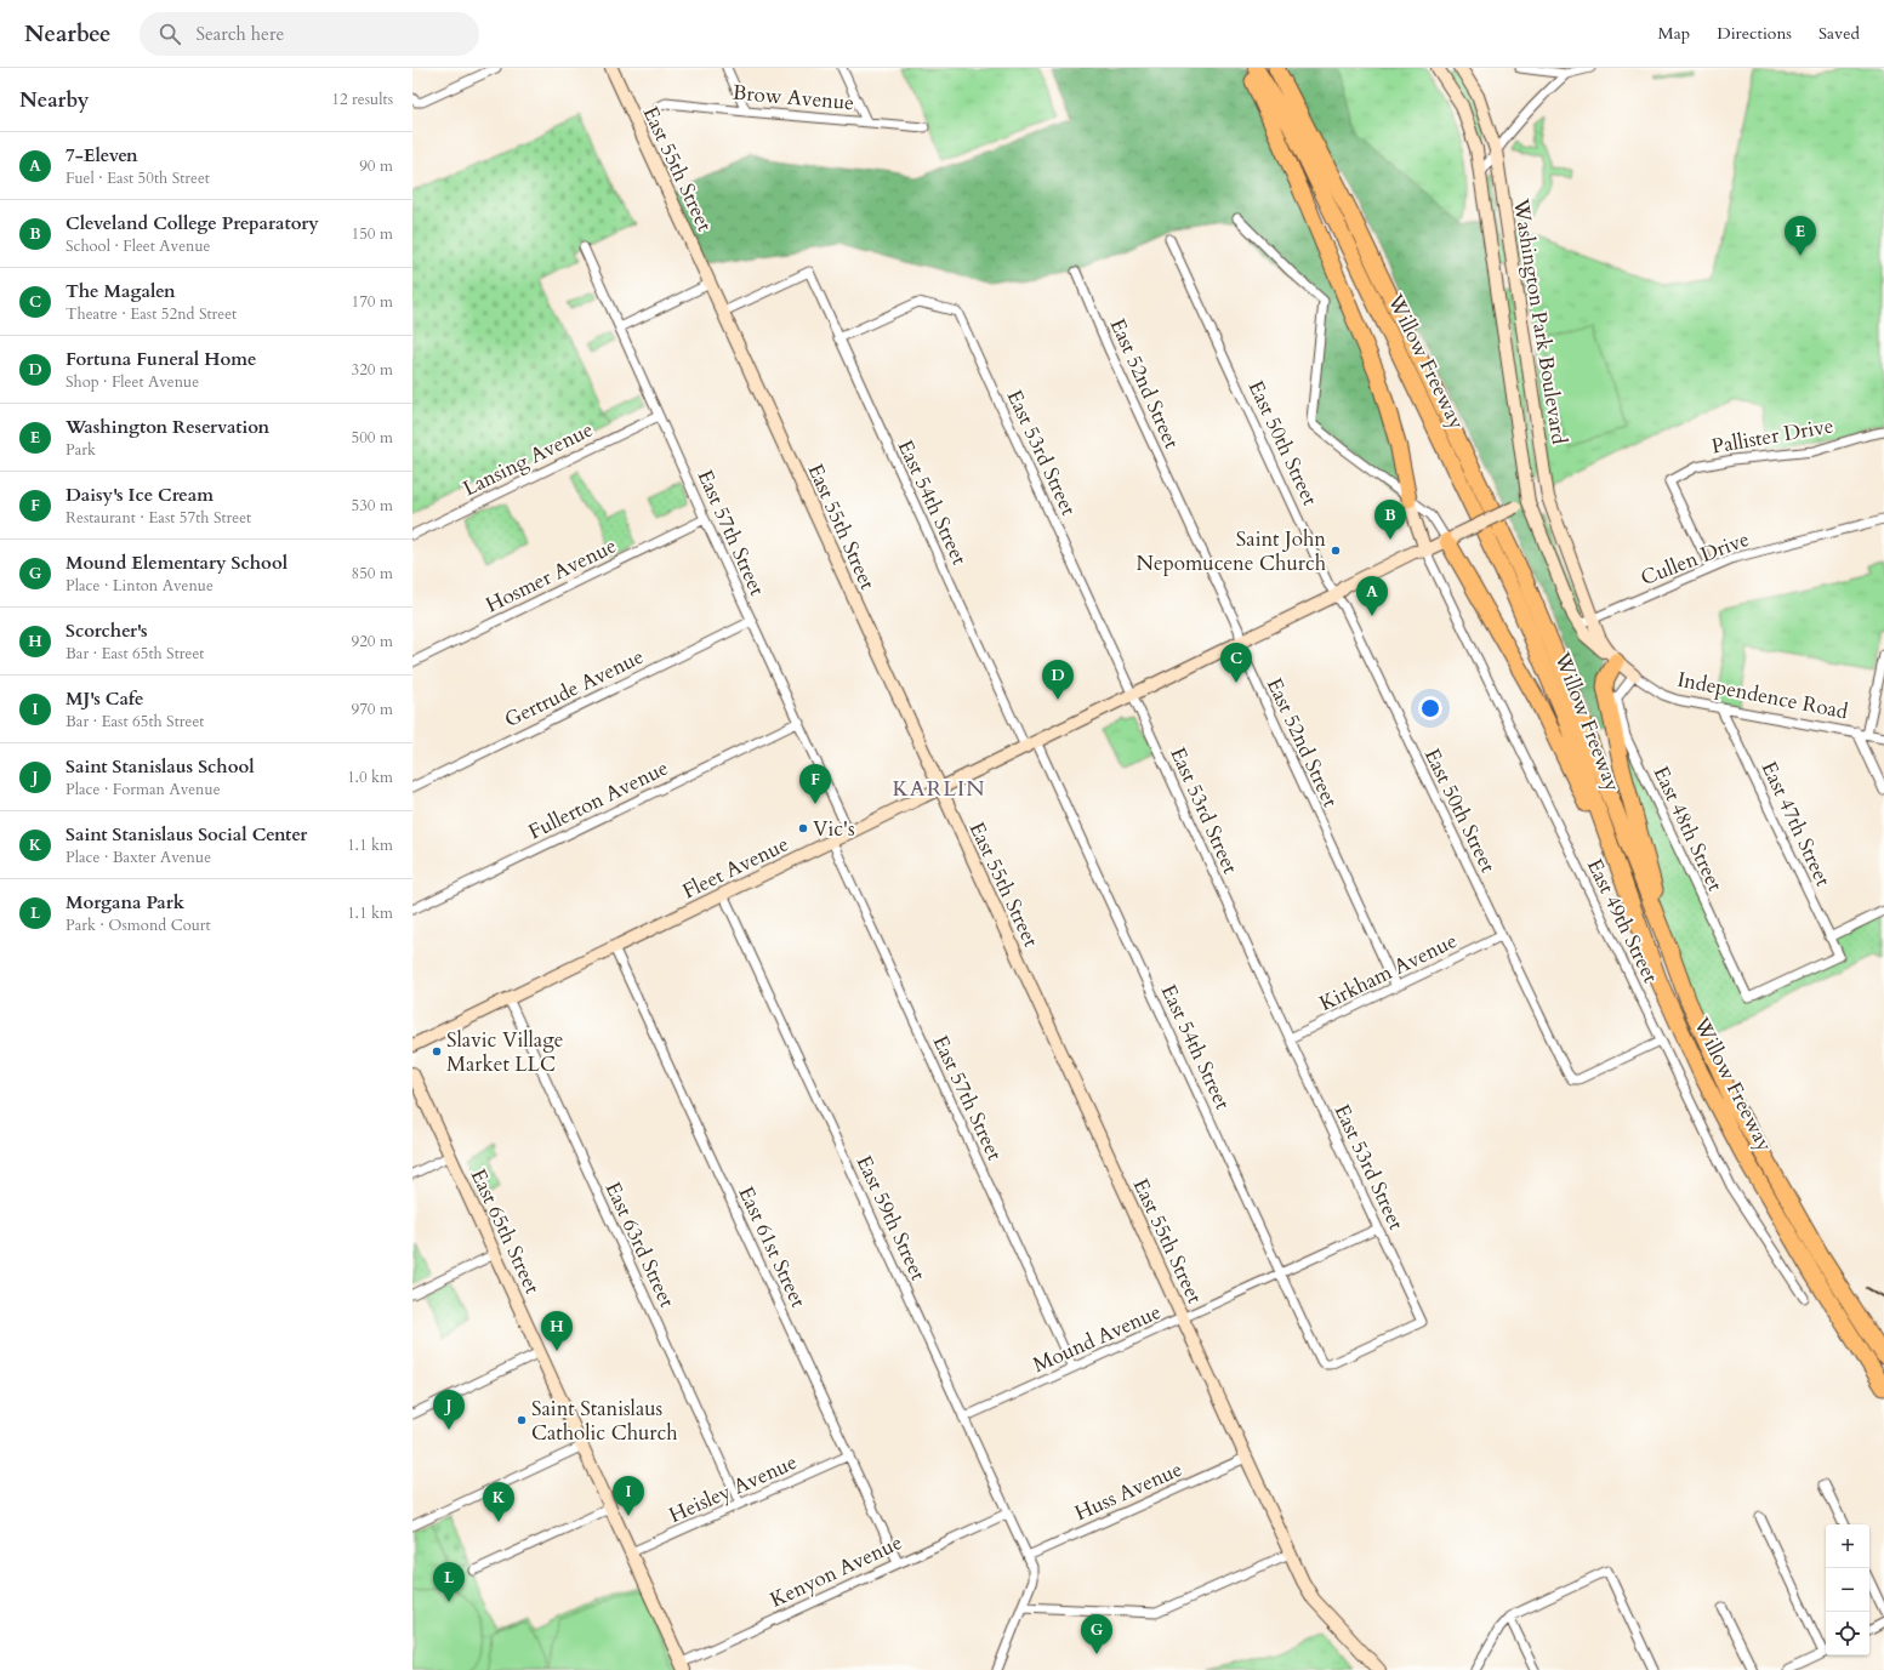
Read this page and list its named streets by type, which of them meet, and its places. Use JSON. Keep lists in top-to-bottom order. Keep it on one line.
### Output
{"streets":{"highway":["Willow Freeway"],"street":["Brow Avenue","East 55th Street","Washington Park Boulevard","East 52nd Street","Pallister Drive","East 50th Street","East 53rd Street","Lansing Avenue","East 54th Street","East 57th Street","Cullen Drive","Hosmer Avenue","Gertrude Avenue","Independence Road","Fullerton Avenue","East 47th Street","East 48th Street","Fleet Avenue","East 49th Street","Kirkham Avenue","East 59th Street","East 65th Street","East 63rd Street","East 61st Street","Mound Avenue","Heisley Avenue","Huss Avenue","Kenyon Avenue"]},"crossings":[["East 55th Street","East 54th Street"],["East 55th Street","Fleet Avenue"],["East 55th Street","Mound Avenue"],["East 55th Street","Huss Avenue"],["Washington Park Boulevard","Cullen Drive"],["Washington Park Boulevard","Independence Road"],["Washington Park Boulevard","Fleet Avenue"],["East 52nd Street","Fleet Avenue"],["East 52nd Street","Kirkham Avenue"],["Pallister Drive","Cullen Drive"],["East 50th Street","Fleet Avenue"],["East 50th Street","East 49th Street"],["East 50th Street","Kirkham Avenue"],["East 53rd Street","East 54th Street"],["East 53rd Street","Fleet Avenue"],["East 53rd Street","Kirkham Avenue"],["East 53rd Street","Mound Avenue"],["Lansing Avenue","East 57th Street"],["East 54th Street","Fleet Avenue"],["East 54th Street","Mound Avenue"],["East 57th Street","Hosmer Avenue"],["East 57th Street","Gertrude Avenue"],["East 57th Street","Fullerton Avenue"],["East 57th Street","Fleet Avenue"],["East 57th Street","Mound Avenue"],["Cullen Drive","Independence Road"],["Independence Road","East 47th Street"],["Independence Road","East 48th Street"],["East 47th Street","East 48th Street"],["Fleet Avenue","East 49th Street"],["Fleet Avenue","East 59th Street"],["Fleet Avenue","East 63rd Street"],["Fleet Avenue","East 61st Street"],["East 59th Street","Mound Avenue"],["East 59th Street","Huss Avenue"],["East 59th Street","Kenyon Avenue"],["East 65th Street","Heisley Avenue"],["East 65th Street","Kenyon Avenue"],["East 63rd Street","Heisley Avenue"],["East 61st Street","Heisley Avenue"],["East 61st Street","Kenyon Avenue"]],"districts":["KARLIN"],"places":["Saint John Nepomucene Church","Vic's","Slavic Village Market LLC","Saint Stanislaus Catholic Church"],"page":{"header":"Nearbee","search":"Search here","nav":["Map","Directions","Saved"],"heading":["Nearby","12 results"],"list":[{"mark":"A","name":"7-Eleven","note":"Fuel · East 50th Street","value":"90 m"},{"mark":"B","name":"Cleveland College Preparatory","note":"School · Fleet Avenue","value":"150 m"},{"mark":"C","name":"The Magalen","note":"Theatre · East 52nd Street","value":"170 m"},{"mark":"D","name":"Fortuna Funeral Home","note":"Shop · Fleet Avenue","value":"320 m"},{"mark":"E","name":"Washington Reservation","note":"Park","value":"500 m"},{"mark":"F","name":"Daisy's Ice Cream","note":"Restaurant · East 57th Street","value":"530 m"},{"mark":"G","name":"Mound Elementary School","note":"Place · Linton Avenue","value":"850 m"},{"mark":"H","name":"Scorcher's","note":"Bar · East 65th Street","value":"920 m"},{"mark":"I","name":"MJ's Cafe","note":"Bar · East 65th Street","value":"970 m"},{"mark":"J","name":"Saint Stanislaus School","note":"Place · Forman Avenue","value":"1.0 km"},{"mark":"K","name":"Saint Stanislaus Social Center","note":"Place · Baxter Avenue","value":"1.1 km"},{"mark":"L","name":"Morgana Park","note":"Park · Osmond Court","value":"1.1 km"}],"pins":["E","B","A","C","D","F","H","J","I","K","L","G"],"map_buttons":["+","−"]}}
